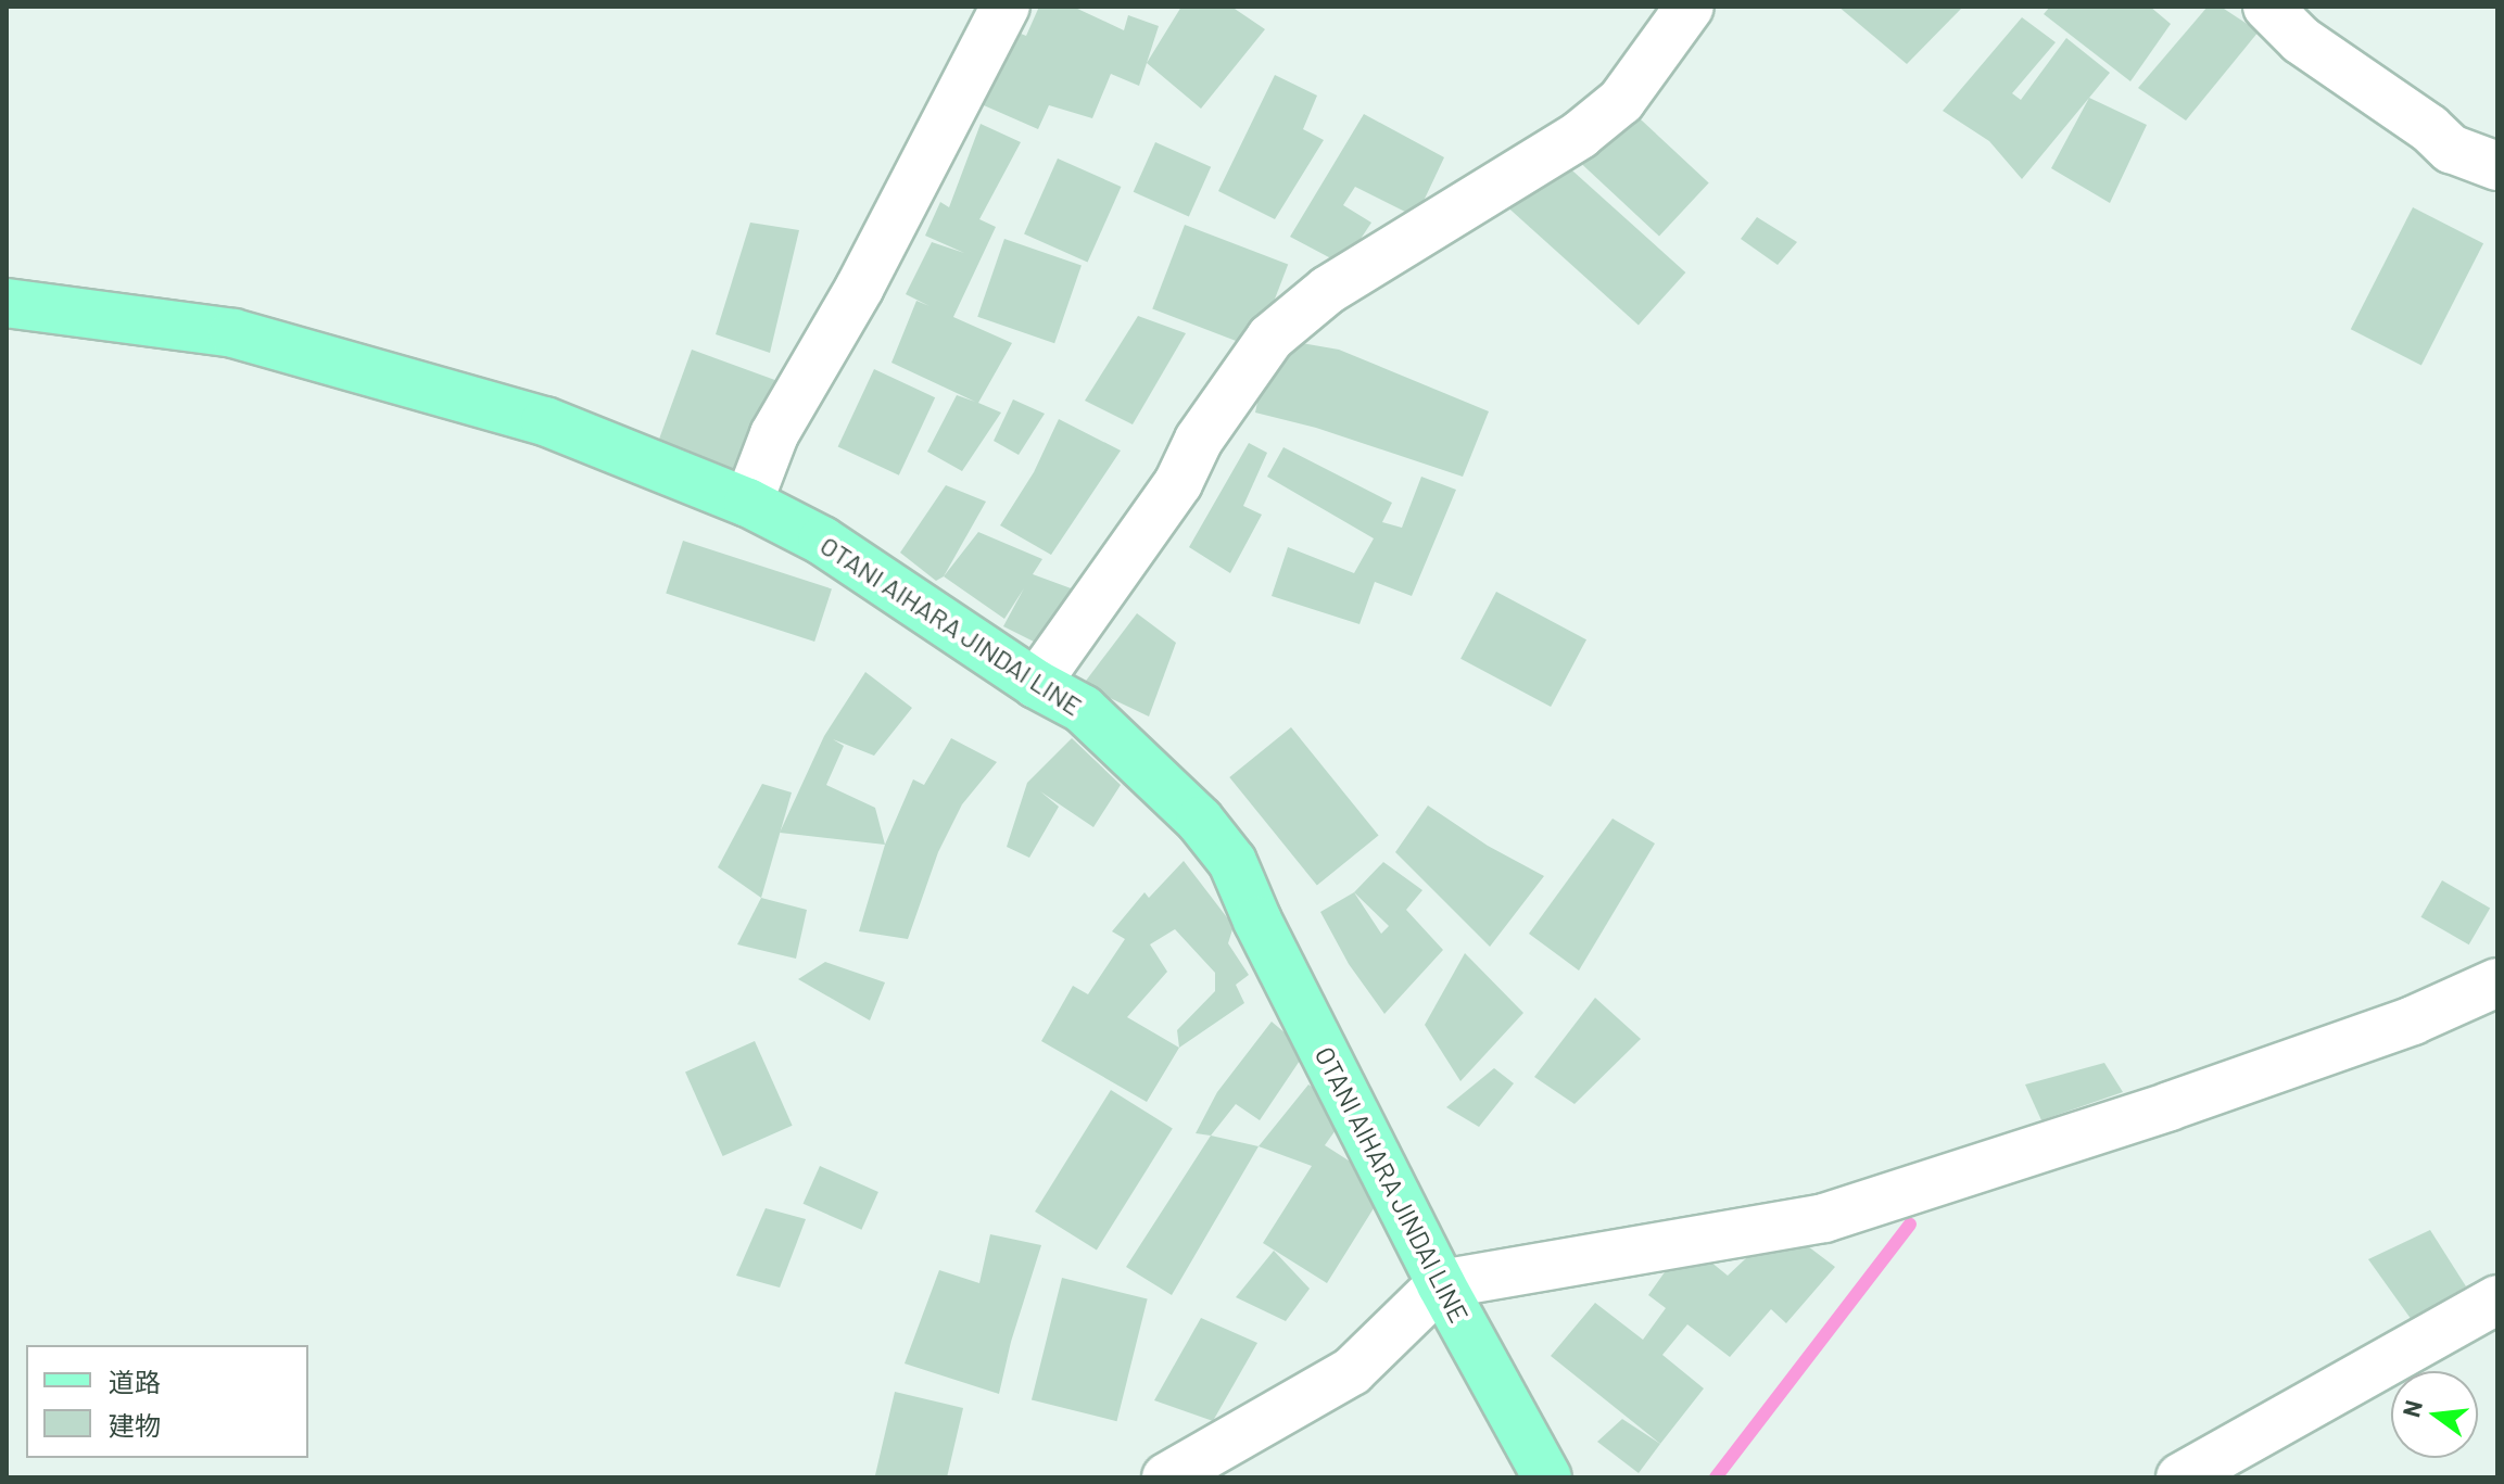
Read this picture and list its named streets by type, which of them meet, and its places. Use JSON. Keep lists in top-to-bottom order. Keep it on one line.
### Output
{"streets":{"main road":["OTANI AIHARA JINDAI LINE"]},"legend":["道路","建物"],"north":"left"}
